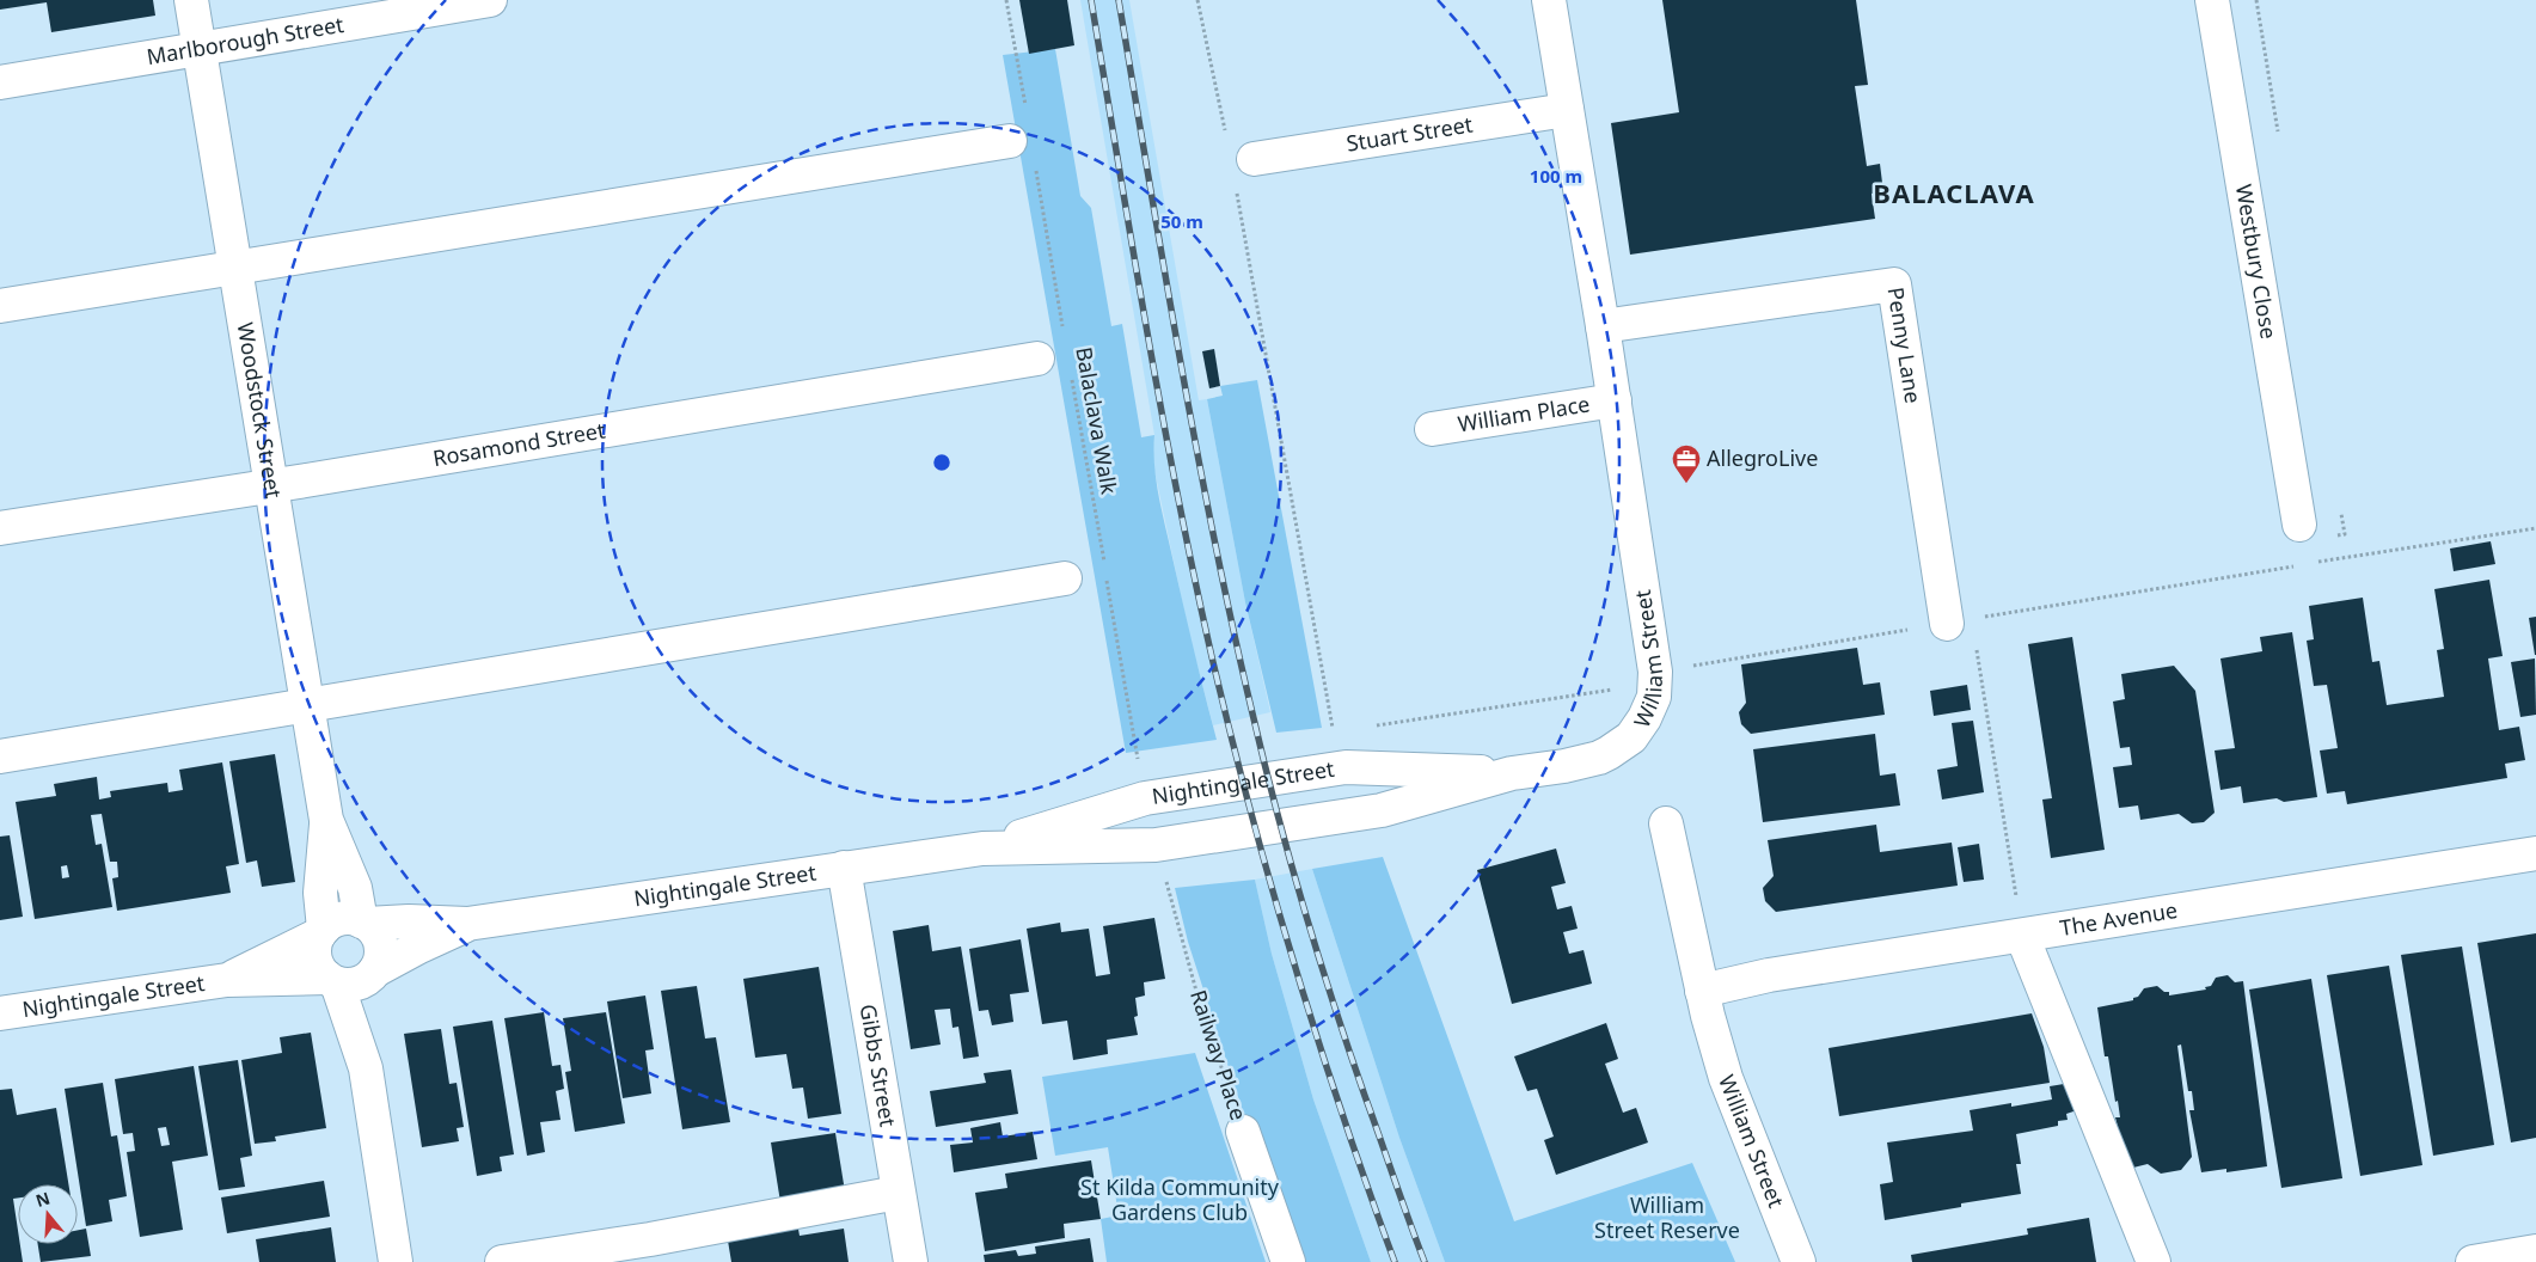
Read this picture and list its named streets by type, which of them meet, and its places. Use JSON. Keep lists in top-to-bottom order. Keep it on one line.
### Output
{"streets":{"street":["Marlborough Street","Stuart Street","Westbury Close","Penny Lane","Woodstock Street","William Place","Rosamond Street","William Street","Nightingale Street","The Avenue","Railway Place","Gibbs Street"],"path":["Balaclava Walk"]},"crossings":[["Marlborough Street","Woodstock Street"],["Stuart Street","William Street"],["Penny Lane","William Street"],["Woodstock Street","Rosamond Street"],["Woodstock Street","Nightingale Street"],["William Place","William Street"],["William Street","Nightingale Street"],["William Street","The Avenue"],["Nightingale Street","Railway Place"],["Nightingale Street","Gibbs Street"]],"districts":["BALACLAVA"],"parks":["St Kilda Community Gardens Club","William Street Reserve"],"places":{"office":["AllegroLive"]},"north":"top","rings":["100 m","50 m"]}
